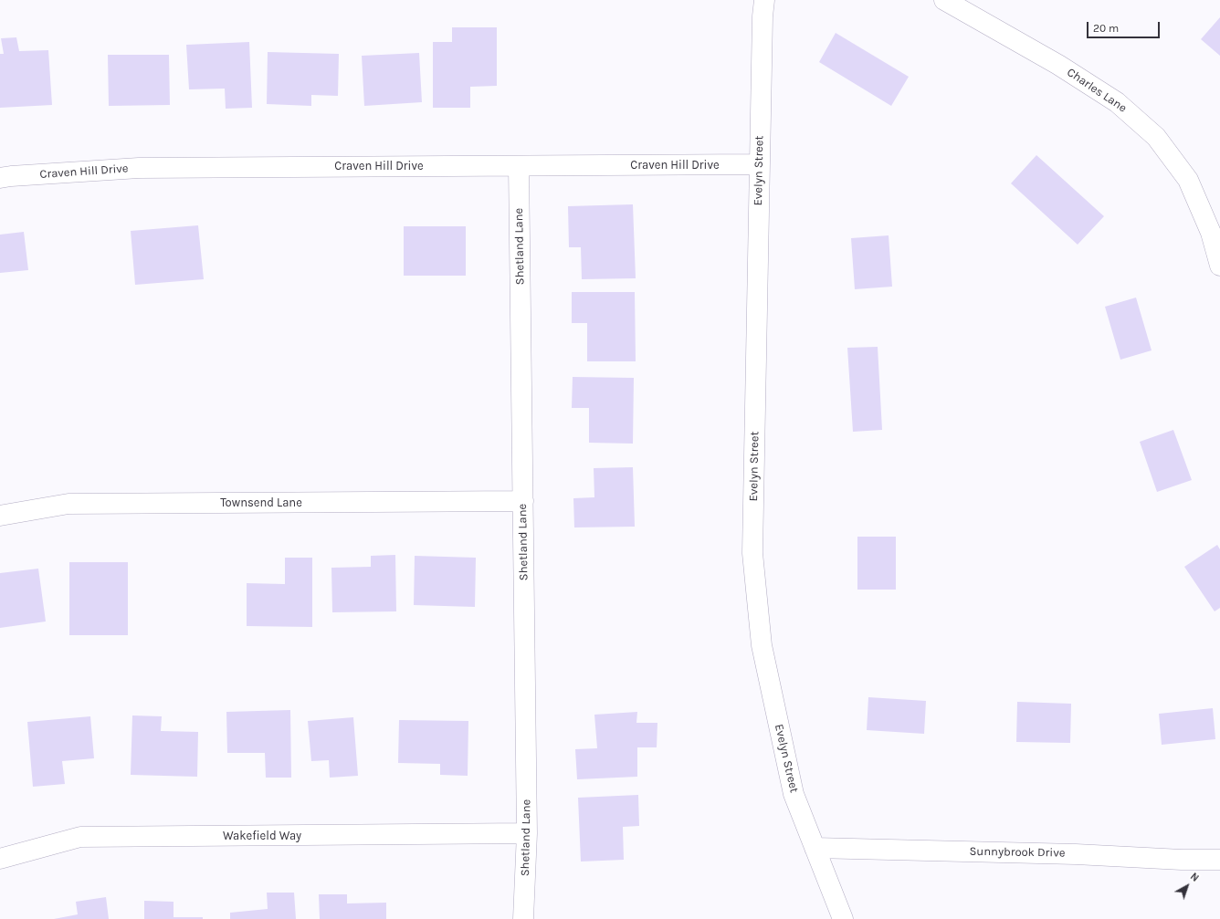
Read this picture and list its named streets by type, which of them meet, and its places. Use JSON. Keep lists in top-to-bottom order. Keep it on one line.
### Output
{"streets":{"street":["Charles Lane","Craven Hill Drive","Evelyn Street","Shetland Lane","Townsend Lane","Wakefield Way","Sunnybrook Drive"]},"crossings":[["Craven Hill Drive","Evelyn Street"],["Craven Hill Drive","Shetland Lane"],["Evelyn Street","Sunnybrook Drive"],["Shetland Lane","Townsend Lane"],["Shetland Lane","Wakefield Way"]],"scale_bar":"20 m","north":"top right"}
